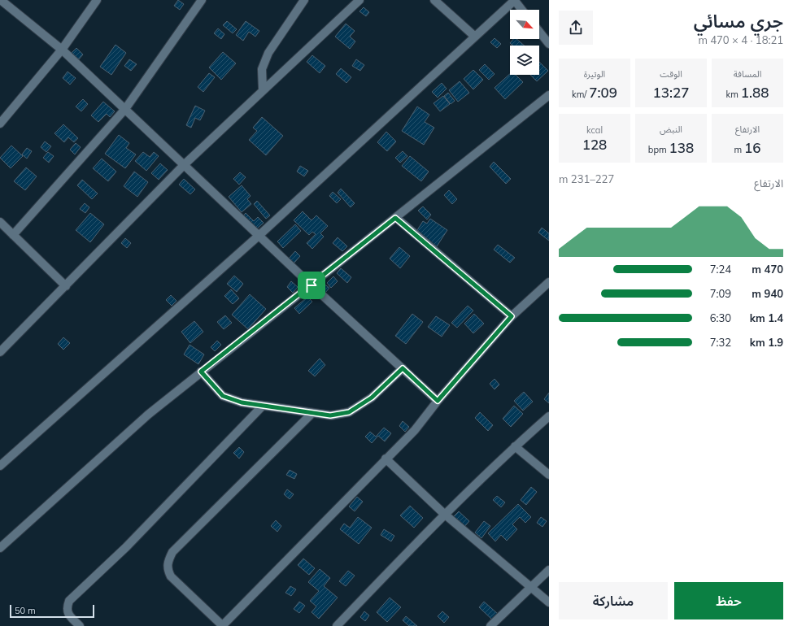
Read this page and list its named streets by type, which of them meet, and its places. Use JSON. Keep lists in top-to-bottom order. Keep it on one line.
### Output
{"scale_bar":"50 m","north":"bottom right","page":{"heading":["جري مسائي","18:21 · 4 × 470 m"],"stats":[["المسافة","1.88 km"],["الوقت","13:27"],["الوتيرة","7:09 /km"],["الارتفاع","16 m"],["النبض","138 bpm"],["kcal","128"]],"chart":["الارتفاع","227–231 m"],"list":[{"name":"470 m","note":"7:24"},{"name":"940 m","note":"7:09"},{"name":"1.4 km","note":"6:30"},{"name":"1.9 km","note":"7:32"}],"buttons":["حفظ","مشاركة"],"scale":"50 m"}}
